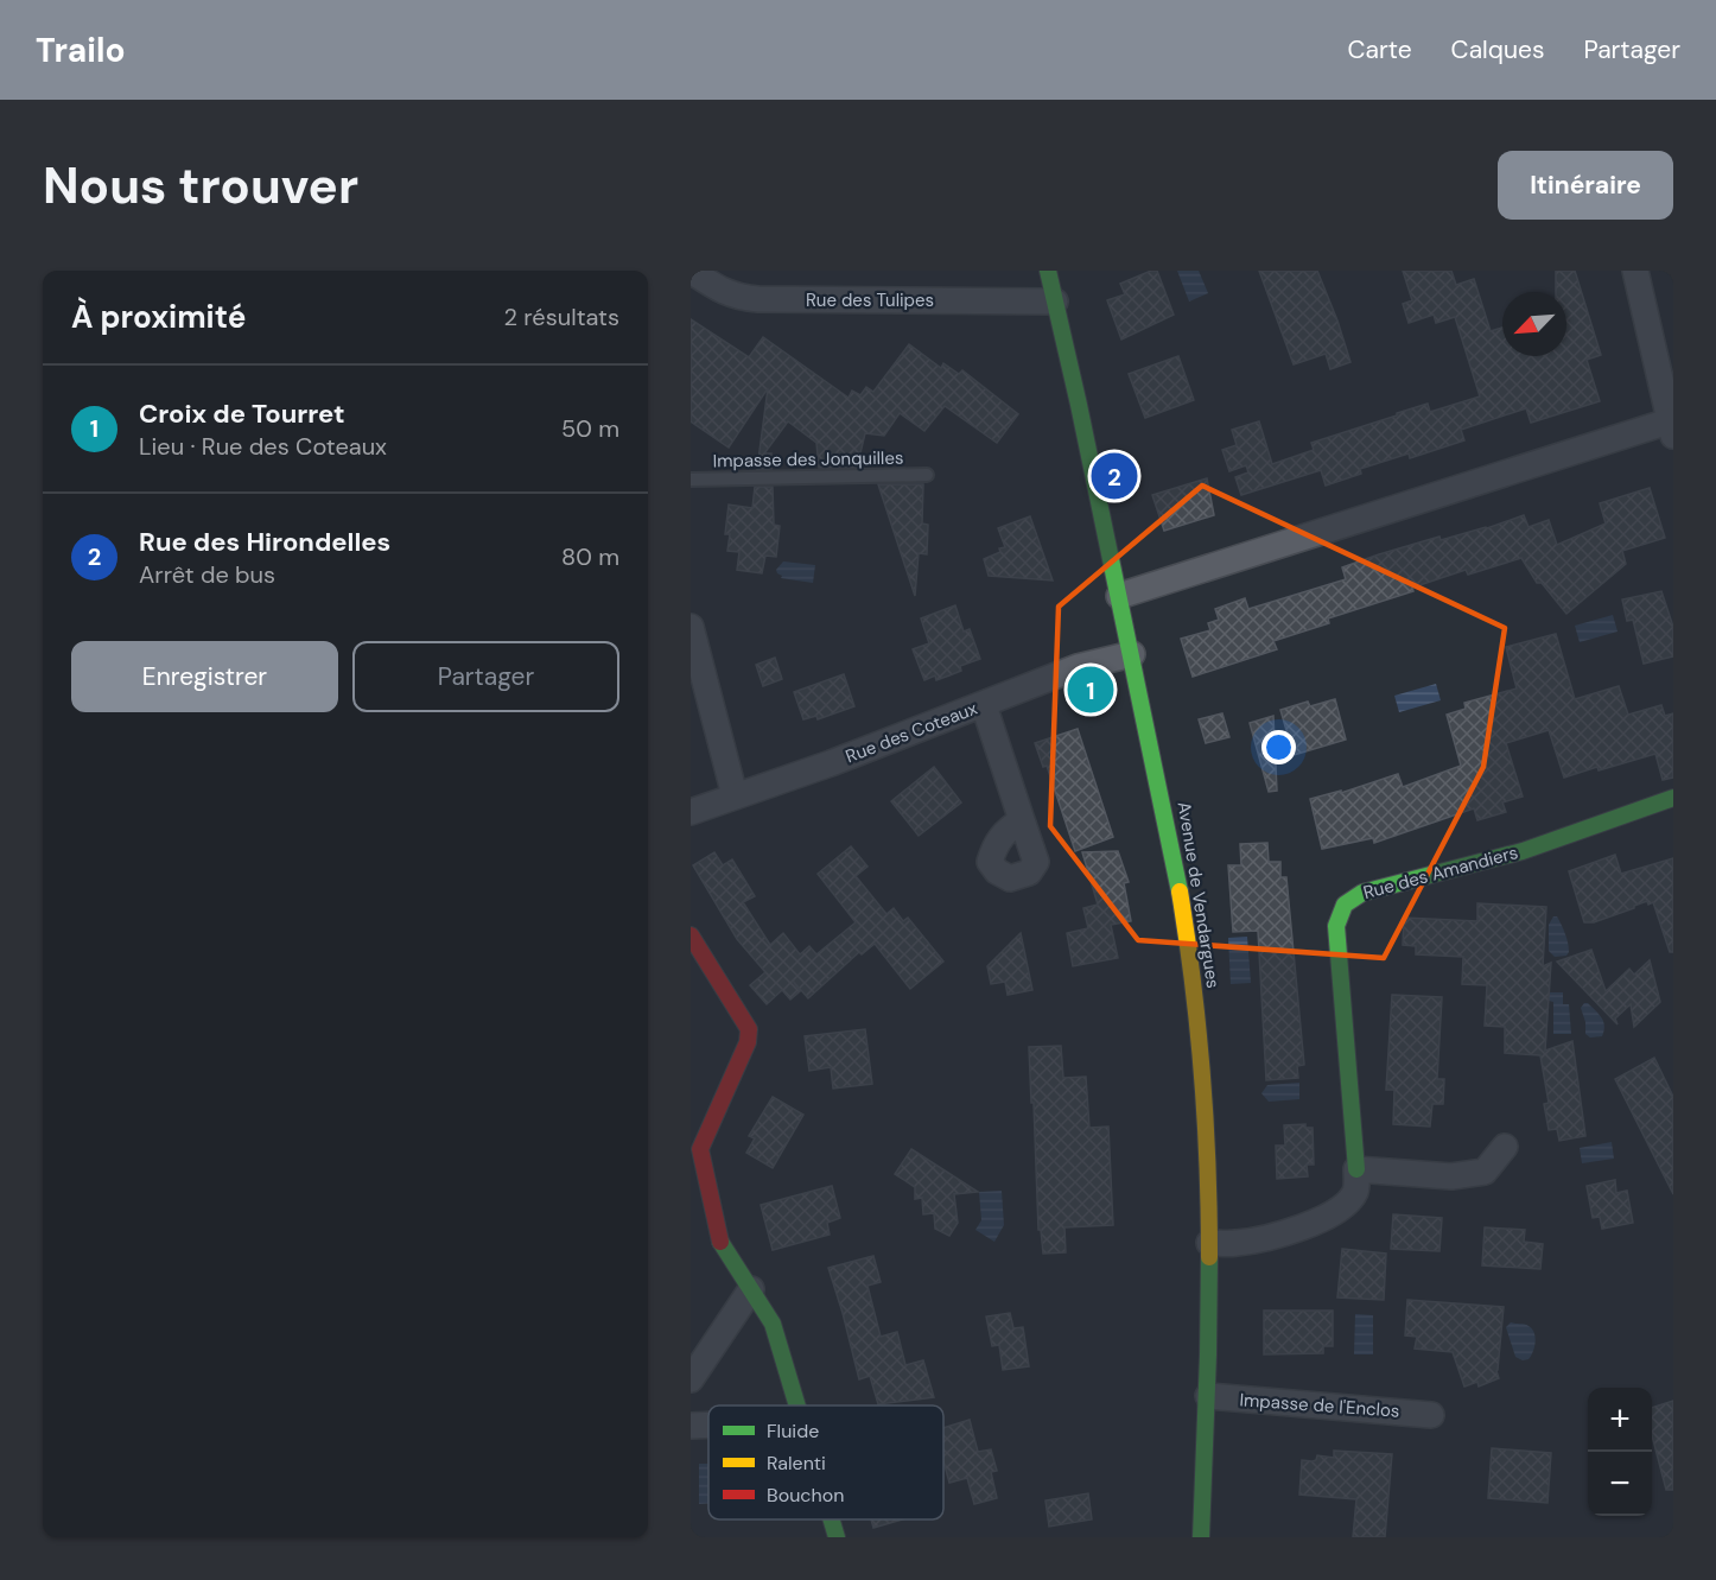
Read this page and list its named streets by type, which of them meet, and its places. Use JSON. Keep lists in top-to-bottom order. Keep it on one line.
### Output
{"streets":{"street":["Rue des Tulipes","Rue des Coteaux","Rue des Amandiers","Avenue de Vendargues","Impasse de l'Enclos"],"lane":["Impasse des Jonquilles"]},"crossings":[["Rue des Tulipes","Avenue de Vendargues"],["Rue des Coteaux","Avenue de Vendargues"],["Rue des Amandiers","Avenue de Vendargues"],["Avenue de Vendargues","Impasse de l'Enclos"]],"legend":["Fluide","Ralenti","Bouchon"],"north":"bottom left","page":{"header":"Trailo","nav":["Carte","Calques","Partager"],"buttons":["Itinéraire",["Enregistrer","Partager"]],"title":"Nous trouver","heading":["À proximité","2 résultats"],"list":[{"mark":"1","name":"Croix de Tourret","note":"Lieu · Rue des Coteaux","value":"50 m"},{"mark":"2","name":"Rue des Hirondelles","note":"Arrêt de bus","value":"80 m"}],"pins":["2","1"],"map_buttons":["+","−"]}}
